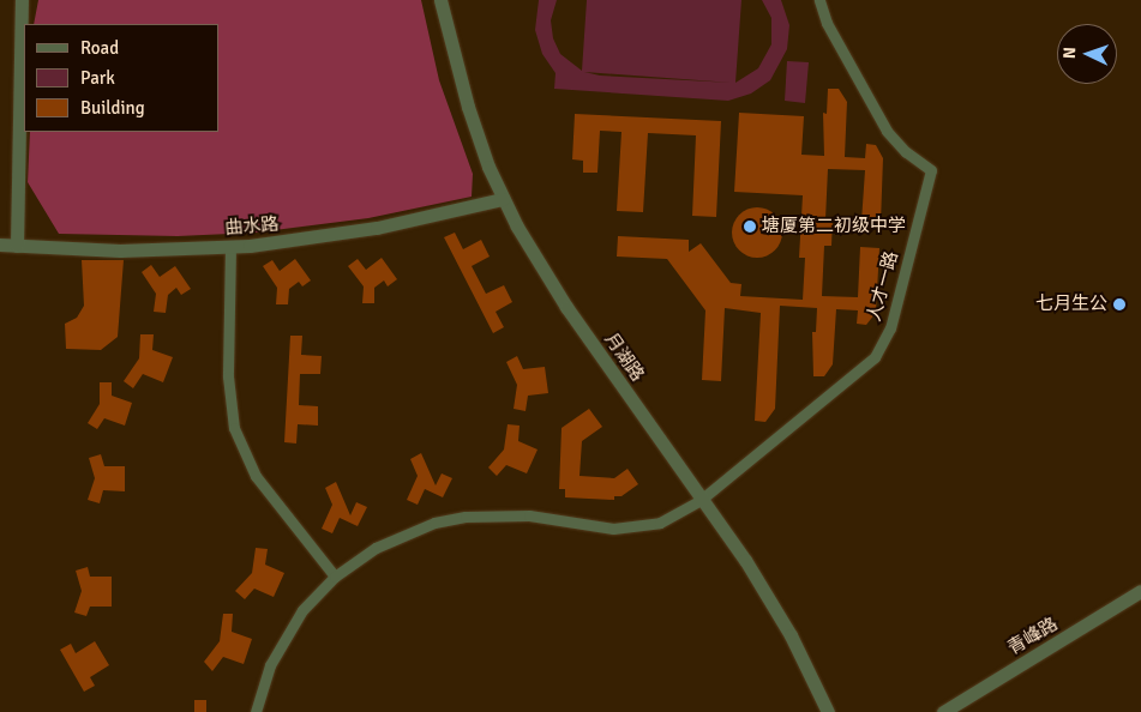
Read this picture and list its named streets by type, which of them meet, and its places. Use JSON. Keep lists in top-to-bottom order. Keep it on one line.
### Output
{"streets":{"street":["曲水路","人才一路","月湖路","青峰路"]},"crossings":[["曲水路","月湖路"],["人才一路","月湖路"]],"places":["塘厦第二初级中学","七月生公"],"legend":["Road","Park","Building"],"north":"left"}
